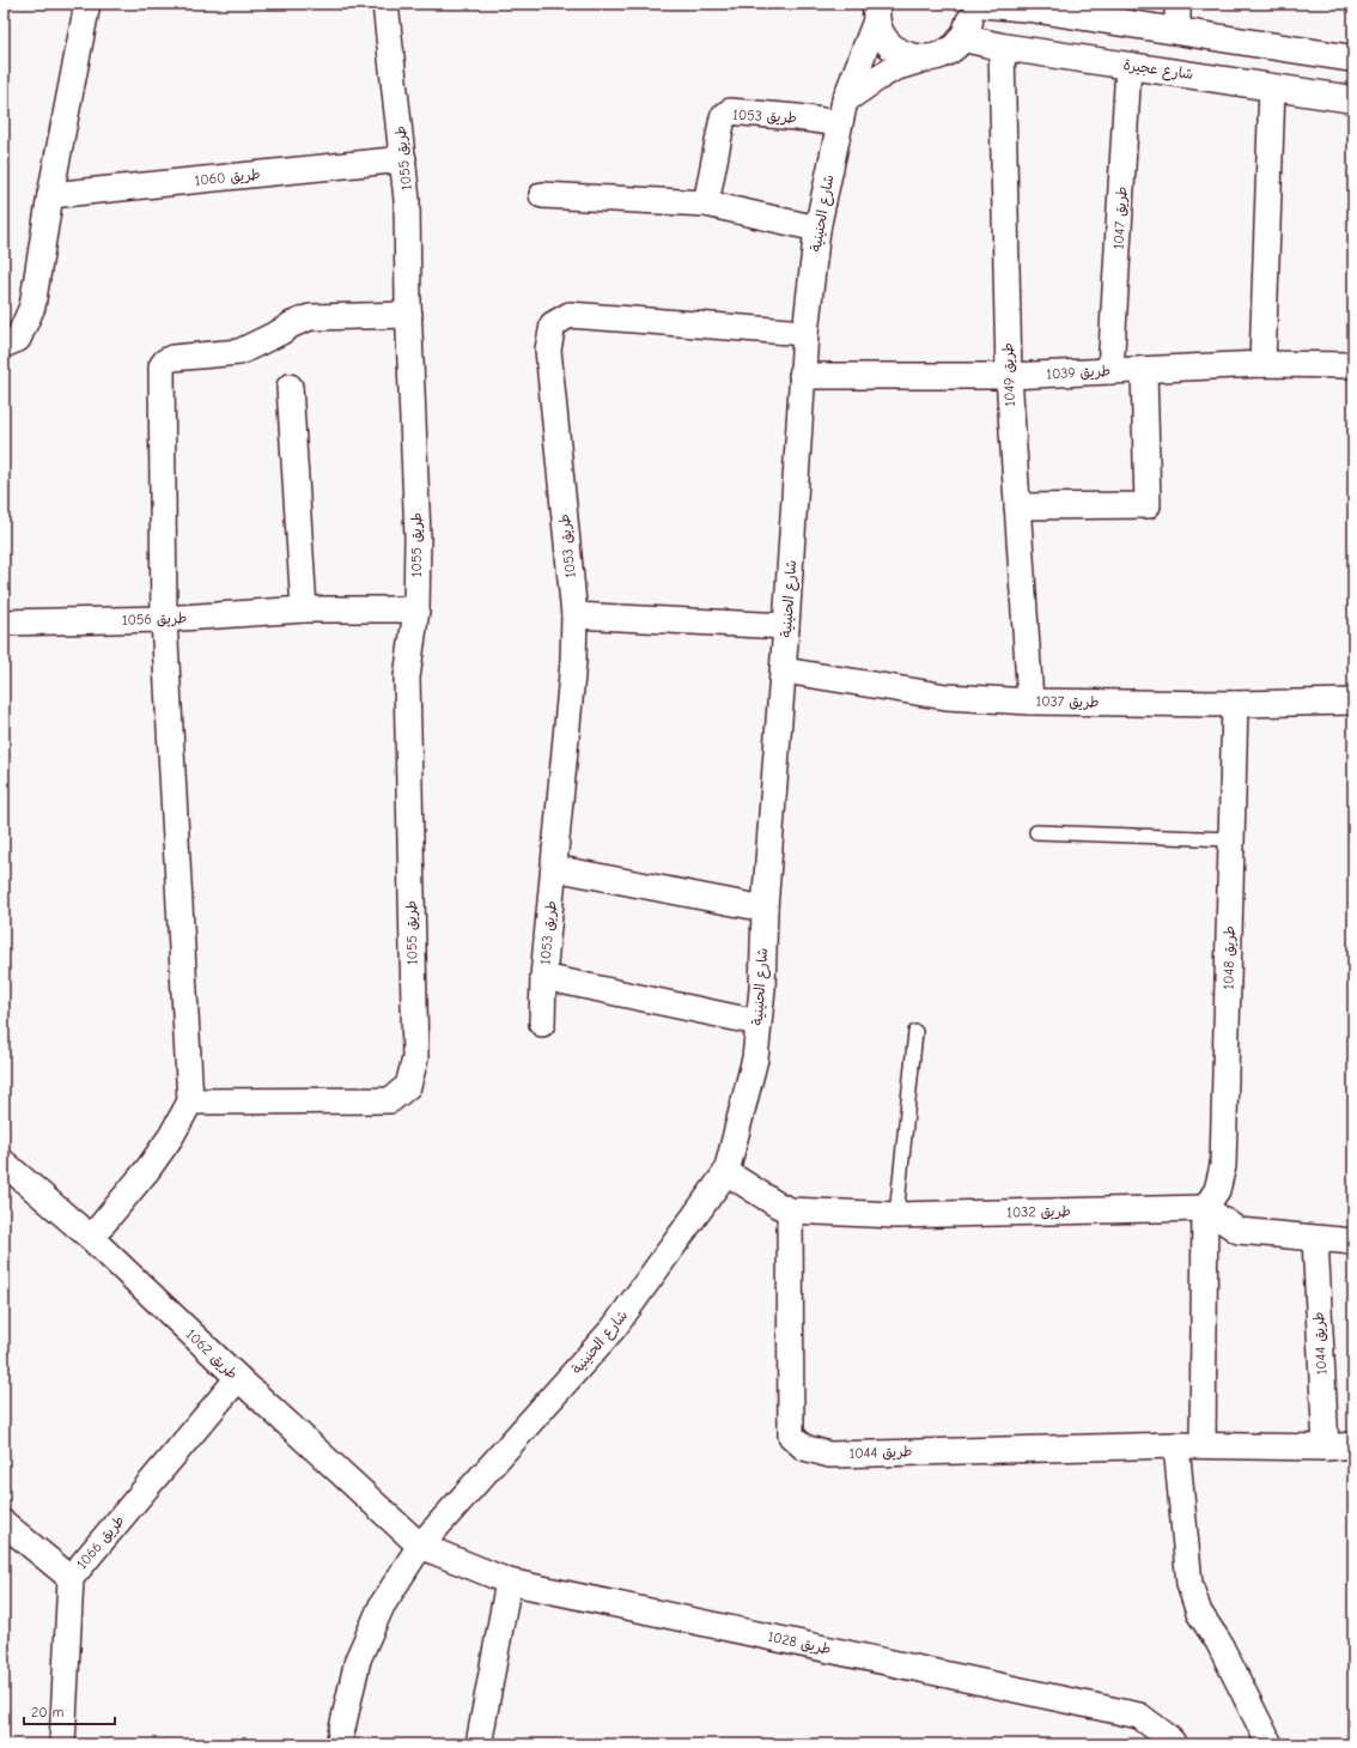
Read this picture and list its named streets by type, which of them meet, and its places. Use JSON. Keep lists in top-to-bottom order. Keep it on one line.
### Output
{"streets":{"street":["شارع عجيرة","طريق 1053","طريق 1055","طريق 1060","شارع الحنينية","طريق 1047","طريق 1039","طريق 1049","طريق 1056","طريق 1037","طريق 1048","طريق 1032","طريق 1044","طريق 1062","طريق 1066","طريق 1028"]},"crossings":[["شارع عجيرة","طريق 1047"],["شارع عجيرة","طريق 1049"],["طريق 1053","شارع الحنينية"],["طريق 1055","طريق 1060"],["طريق 1055","طريق 1056"],["شارع الحنينية","طريق 1039"],["شارع الحنينية","طريق 1037"],["شارع الحنينية","طريق 1032"],["شارع الحنينية","طريق 1062"],["شارع الحنينية","طريق 1028"],["طريق 1047","طريق 1039"],["طريق 1039","طريق 1049"],["طريق 1049","طريق 1037"],["طريق 1037","طريق 1048"],["طريق 1048","طريق 1032"],["طريق 1032","طريق 1044"],["طريق 1062","طريق 1066"],["طريق 1062","طريق 1028"]],"scale_bar":"20 m"}
